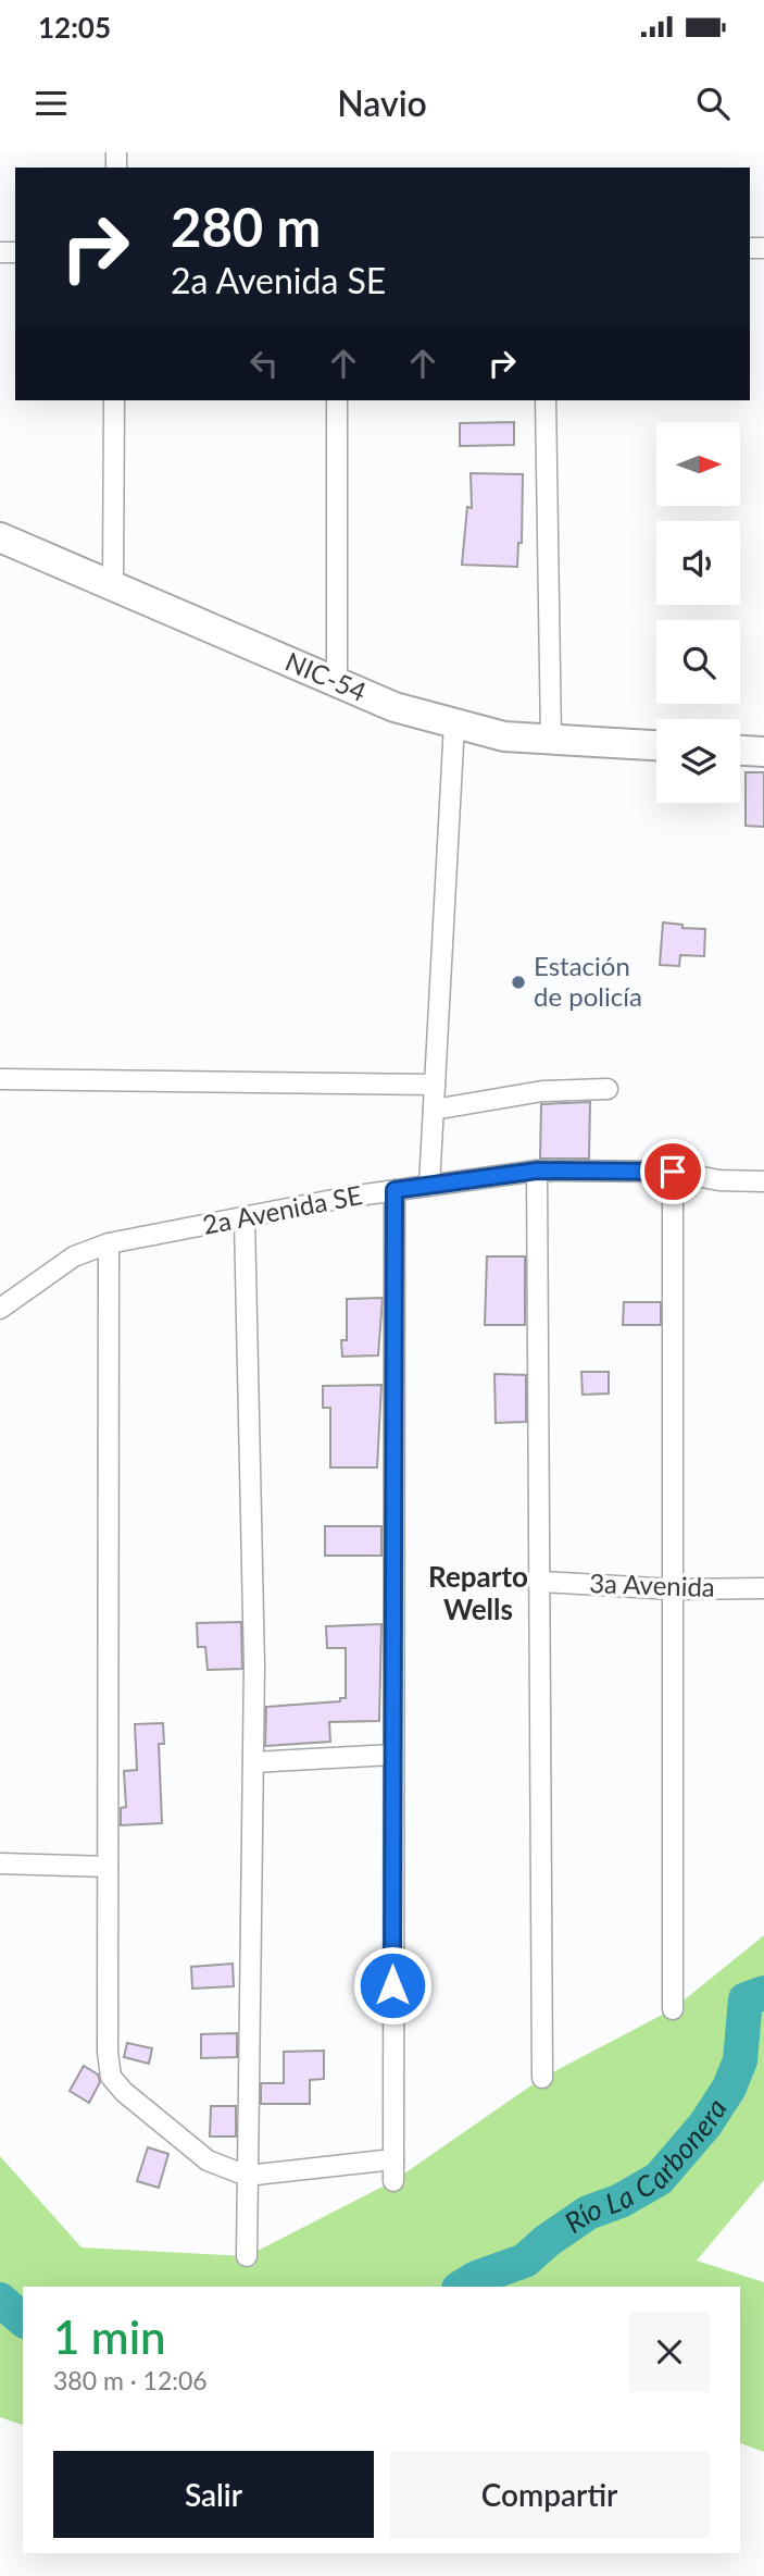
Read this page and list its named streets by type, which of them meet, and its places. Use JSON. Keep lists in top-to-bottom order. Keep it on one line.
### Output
{"streets":{"main road":["NIC-54"],"street":["2a Avenida SE","3a Avenida"]},"districts":["Reparto Wells"],"water":["Río La Carbonera"],"places":["Estación de policía"],"north":"right","page":{"status":"12:05","header":"Navio","turn":["280 m","2a Avenida SE"],"heading":["1 min","380 m · 12:06"],"buttons":["Salir","Compartir"]}}
